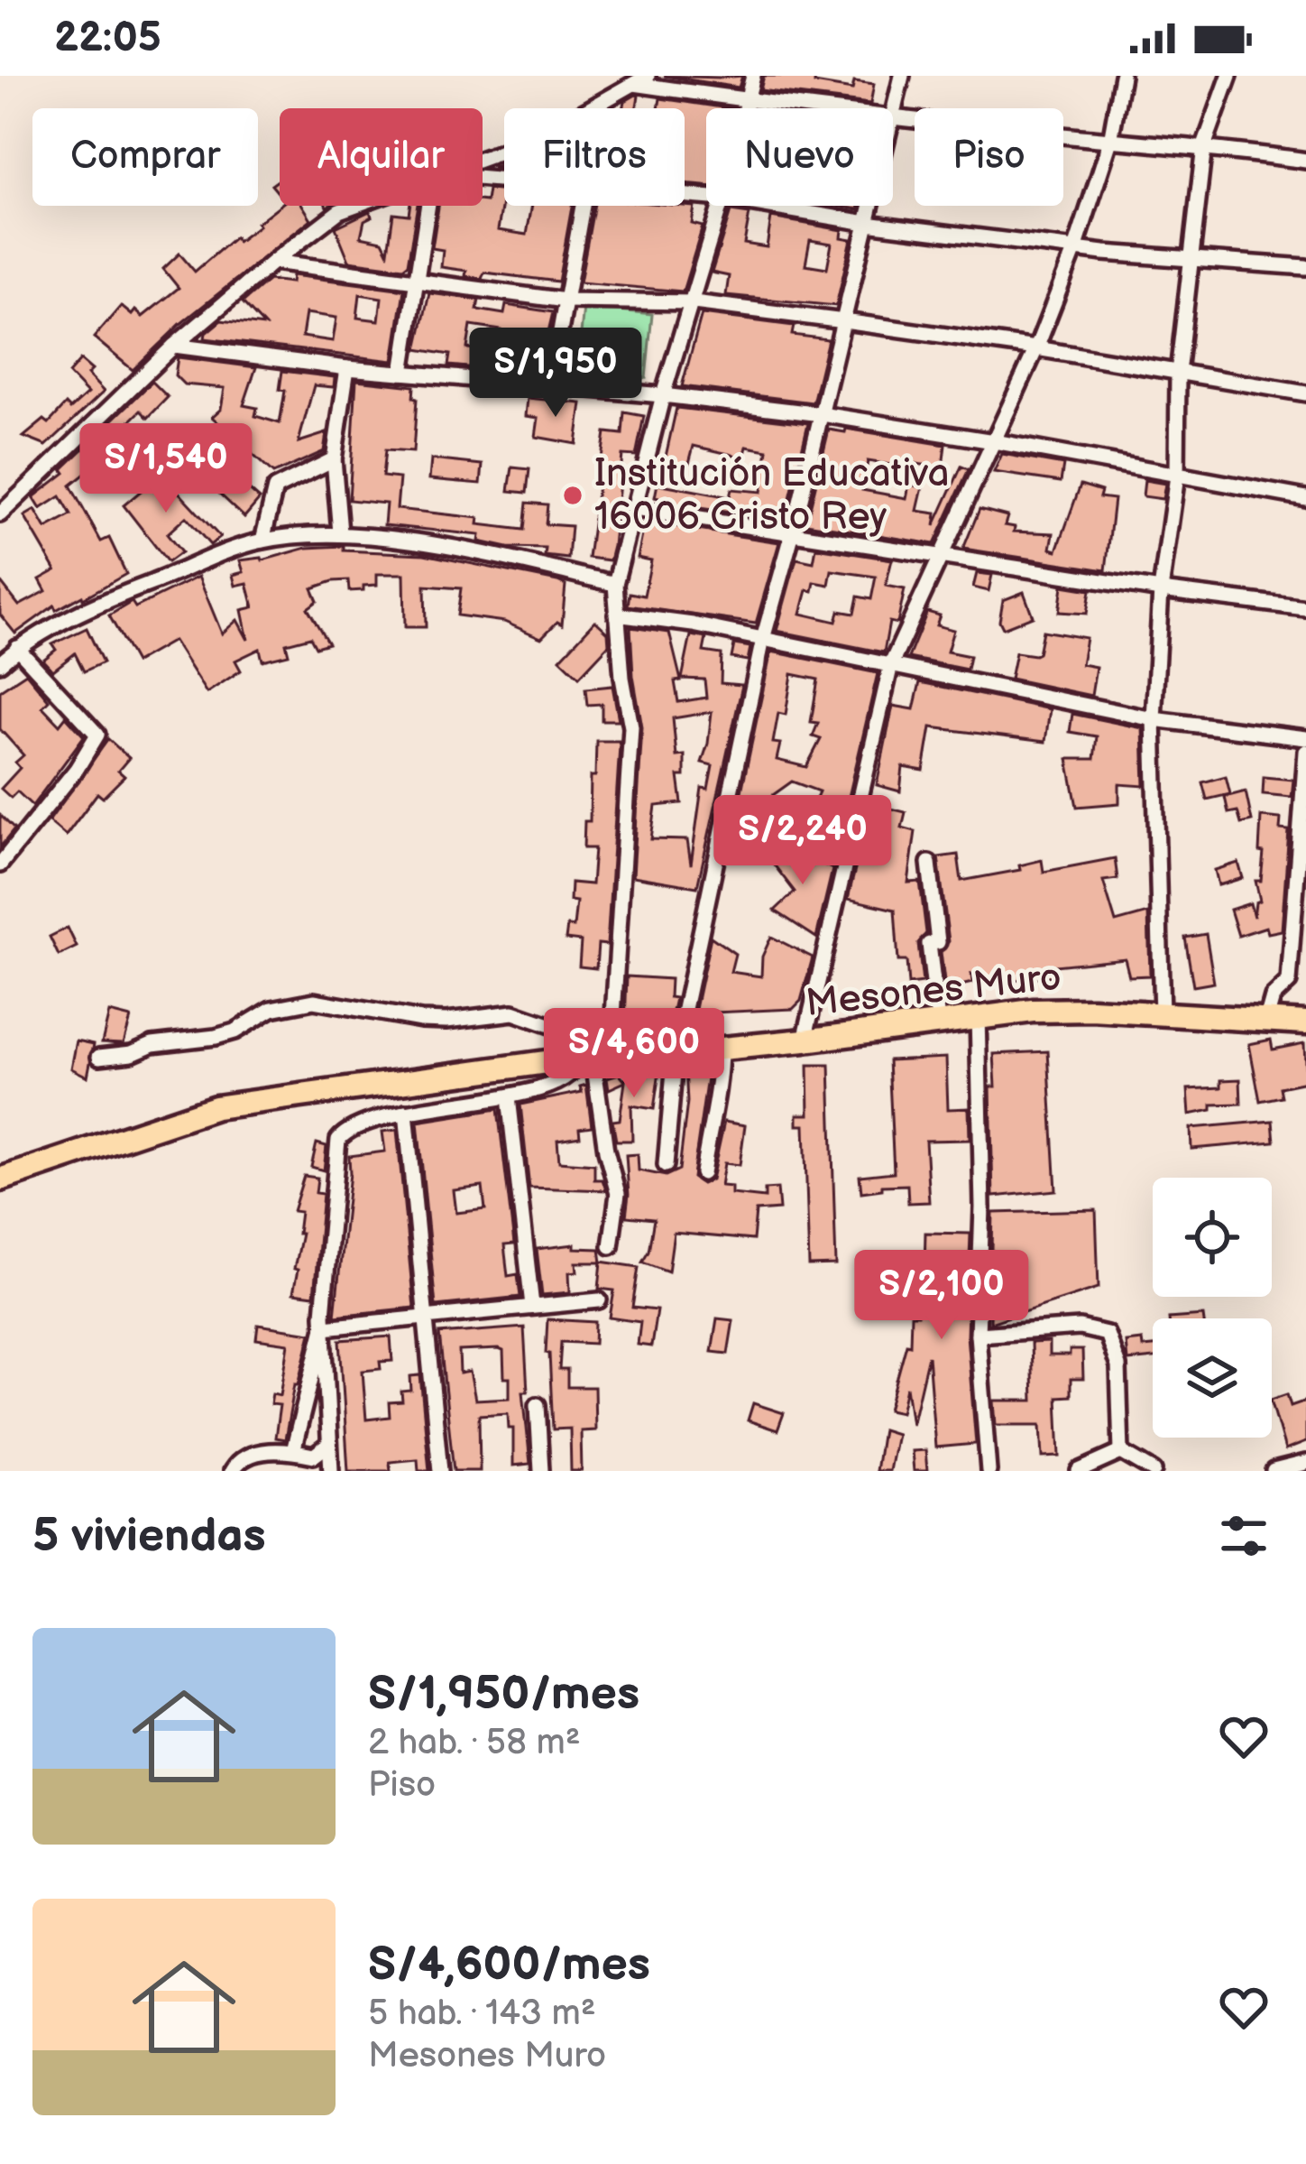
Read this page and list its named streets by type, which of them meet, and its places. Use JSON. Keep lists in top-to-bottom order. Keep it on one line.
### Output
{"streets":{"highway":["Mesones Muro"]},"places":["Institución Educativa 16006 Cristo Rey"],"page":{"status":"22:05","chip":["Comprar","Alquilar","Filtros","Nuevo","Piso"],"price":["S/1,950","S/1,540","S/2,240","S/4,600","S/2,100"],"heading":"5 viviendas","list":[{"name":"S/1,950/mes","note":"2 hab. · 58 m² · Piso"},{"name":"S/4,600/mes","note":"5 hab. · 143 m² · Mesones Muro"}]}}
